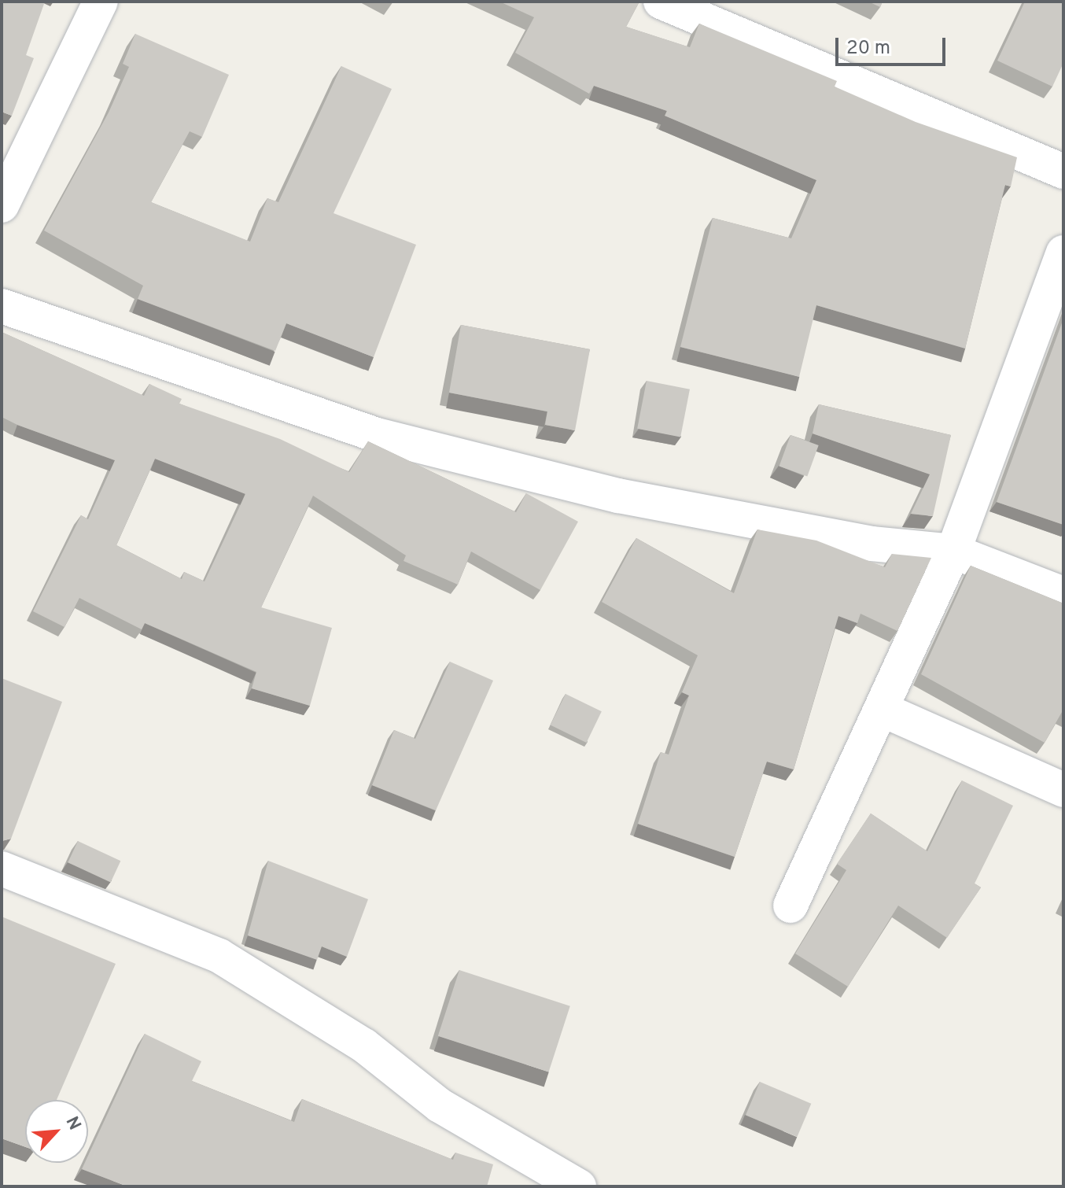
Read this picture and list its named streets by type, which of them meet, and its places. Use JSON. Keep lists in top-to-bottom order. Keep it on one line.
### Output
{"scale_bar":"20 m","north":"top right"}
